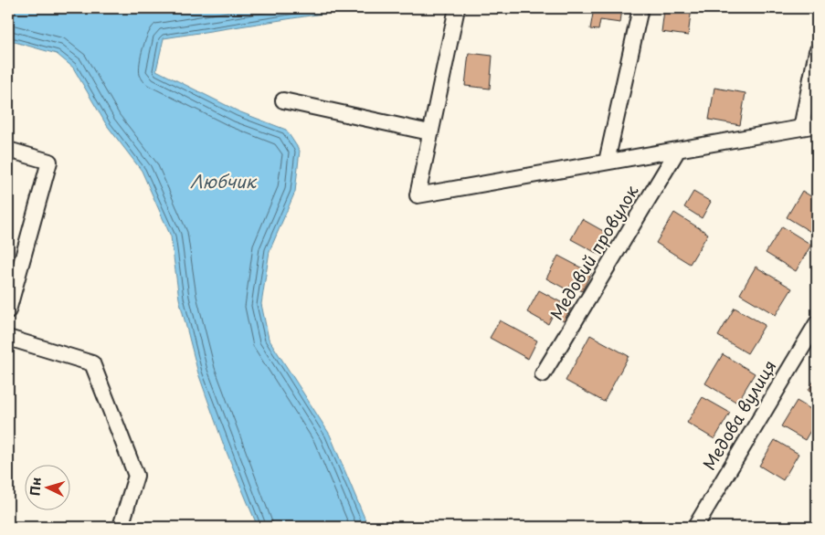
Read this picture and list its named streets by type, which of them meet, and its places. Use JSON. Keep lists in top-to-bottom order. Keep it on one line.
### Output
{"streets":{"street":["Медовий провулок","Медова вулиця"]},"water":["Любчик"],"north":"left"}
